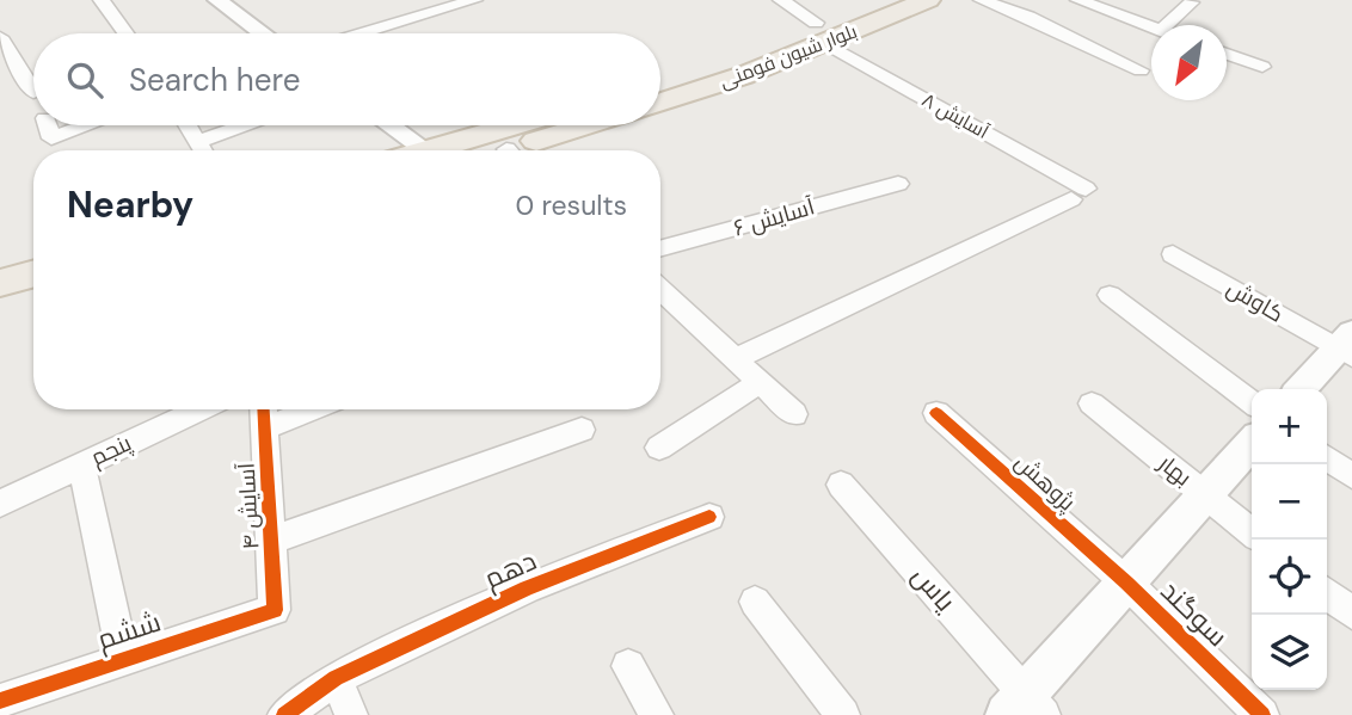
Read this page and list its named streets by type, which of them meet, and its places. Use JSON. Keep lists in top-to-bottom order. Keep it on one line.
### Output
{"streets":{"main road":["بلوار شیون فومنی"],"street":["آسایش ۸","آسایش ۶","کاوش","پنجم","بهار","پژوهش","آسایش ۴","دهم","یاس","سوگند","ششم"]},"crossings":[["بلوار شیون فومنی","آسایش ۸"],["پژوهش","سوگند"],["آسایش ۴","ششم"]],"north":"bottom left","page":{"search":"Search here","heading":["Nearby","0 results"],"map_buttons":["+","−"]}}
